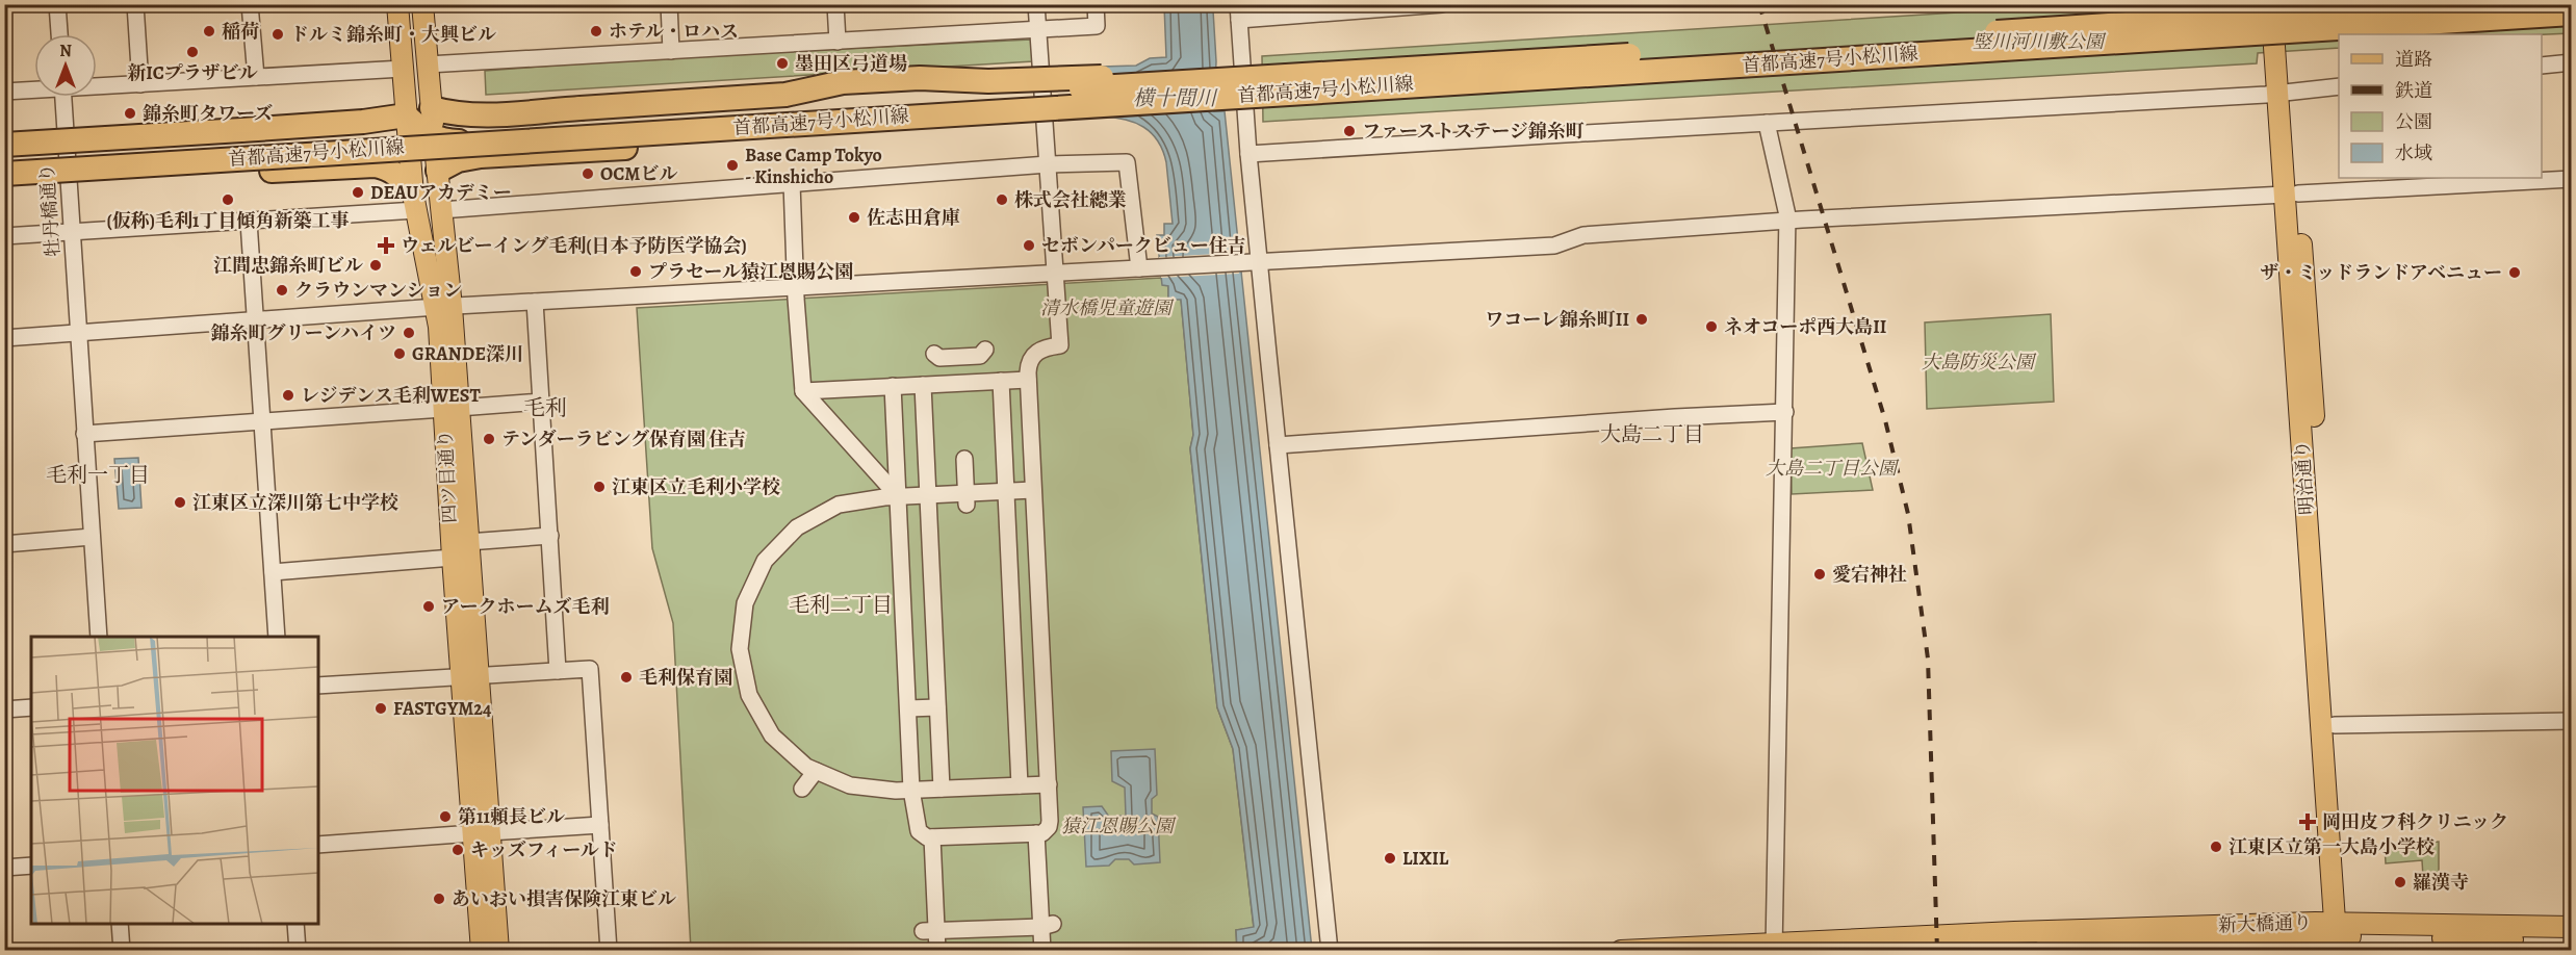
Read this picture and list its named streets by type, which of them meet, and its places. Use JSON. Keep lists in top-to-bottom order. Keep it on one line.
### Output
{"streets":{"highway":["首都高速7号小松川線"],"main road":["四ツ目通り","明治通り","新大橋通り"],"street":["牡丹橋通り"]},"crossings":[["明治通り","新大橋通り"]],"districts":["毛利","大島二丁目","毛利一丁目","毛利二丁目"],"water":["横十間川"],"parks":["竪川河川敷公園","清水橋児童遊園","大島防災公園","大島二丁目公園","猿江恩賜公園"],"places":{"other":["稲荷","ホテル・ロハス","ドルミ錦糸町・大興ビル","新ICプラザビル","墨田区弓道場","錦糸町タワーズ","ファーストステージ錦糸町","Base Camp Tokyo - Kinshicho","OCMビル","DEAUアカデミー","(仮称)毛利1丁目傾角新築工事","株式会社總業","佐志田倉庫","セボンパークビュー住吉","江間忠錦糸町ビル","プラセール猿江恩賜公園","ザ・ミッドランドアベニュー","クラウンマンション","ワコーレ錦糸町II","ネオコーポ西大島II","錦糸町グリーンハイツ","GRANDE深川","レジデンス毛利WEST","テンダーラビング保育園 住吉","江東区立毛利小学校","江東区立深川第七中学校","愛宕神社","アークホームズ毛利","毛利保育園","FASTGYM24","第11頼長ビル","江東区立第一大島小学校","キッズフィールド","LIXIL","羅漢寺","あいおい損害保険江東ビル"],"health":["ウェルビーイング毛利(日本予防医学協会)","岡田皮フ科クリニック"]},"legend":["道路","鉄道","公園","水域"],"north":"top"}
